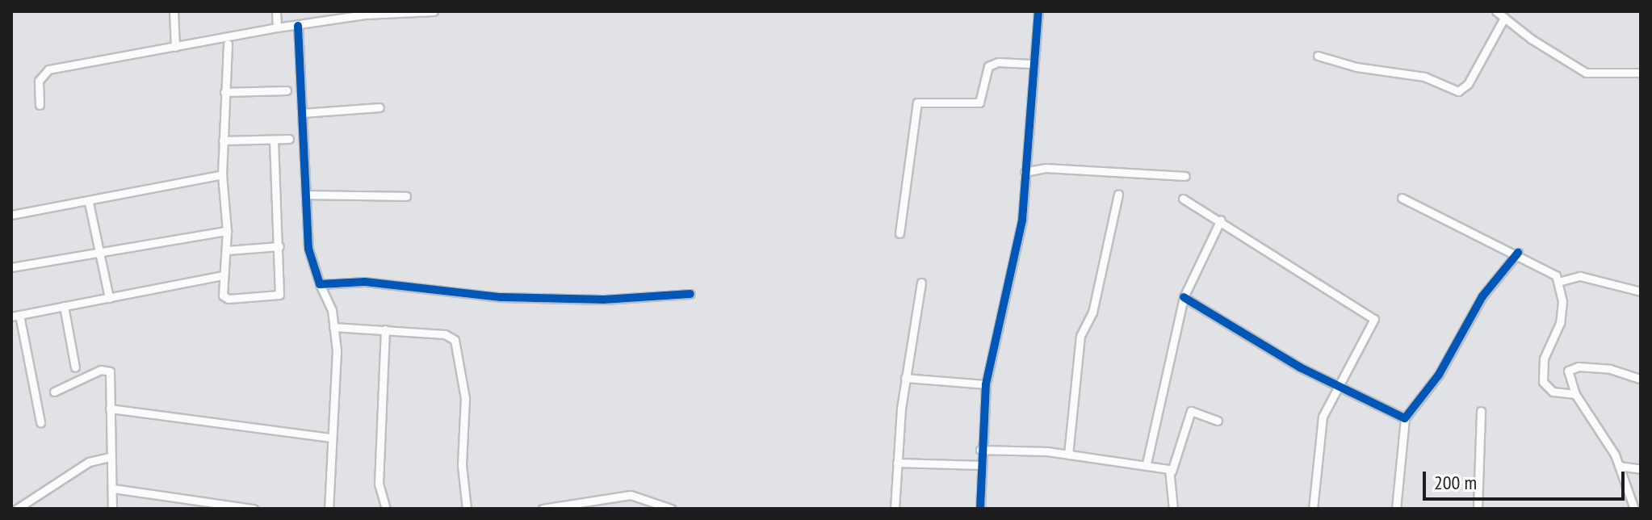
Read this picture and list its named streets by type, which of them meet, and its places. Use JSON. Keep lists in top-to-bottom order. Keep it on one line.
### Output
{"scale_bar":"200 m"}
